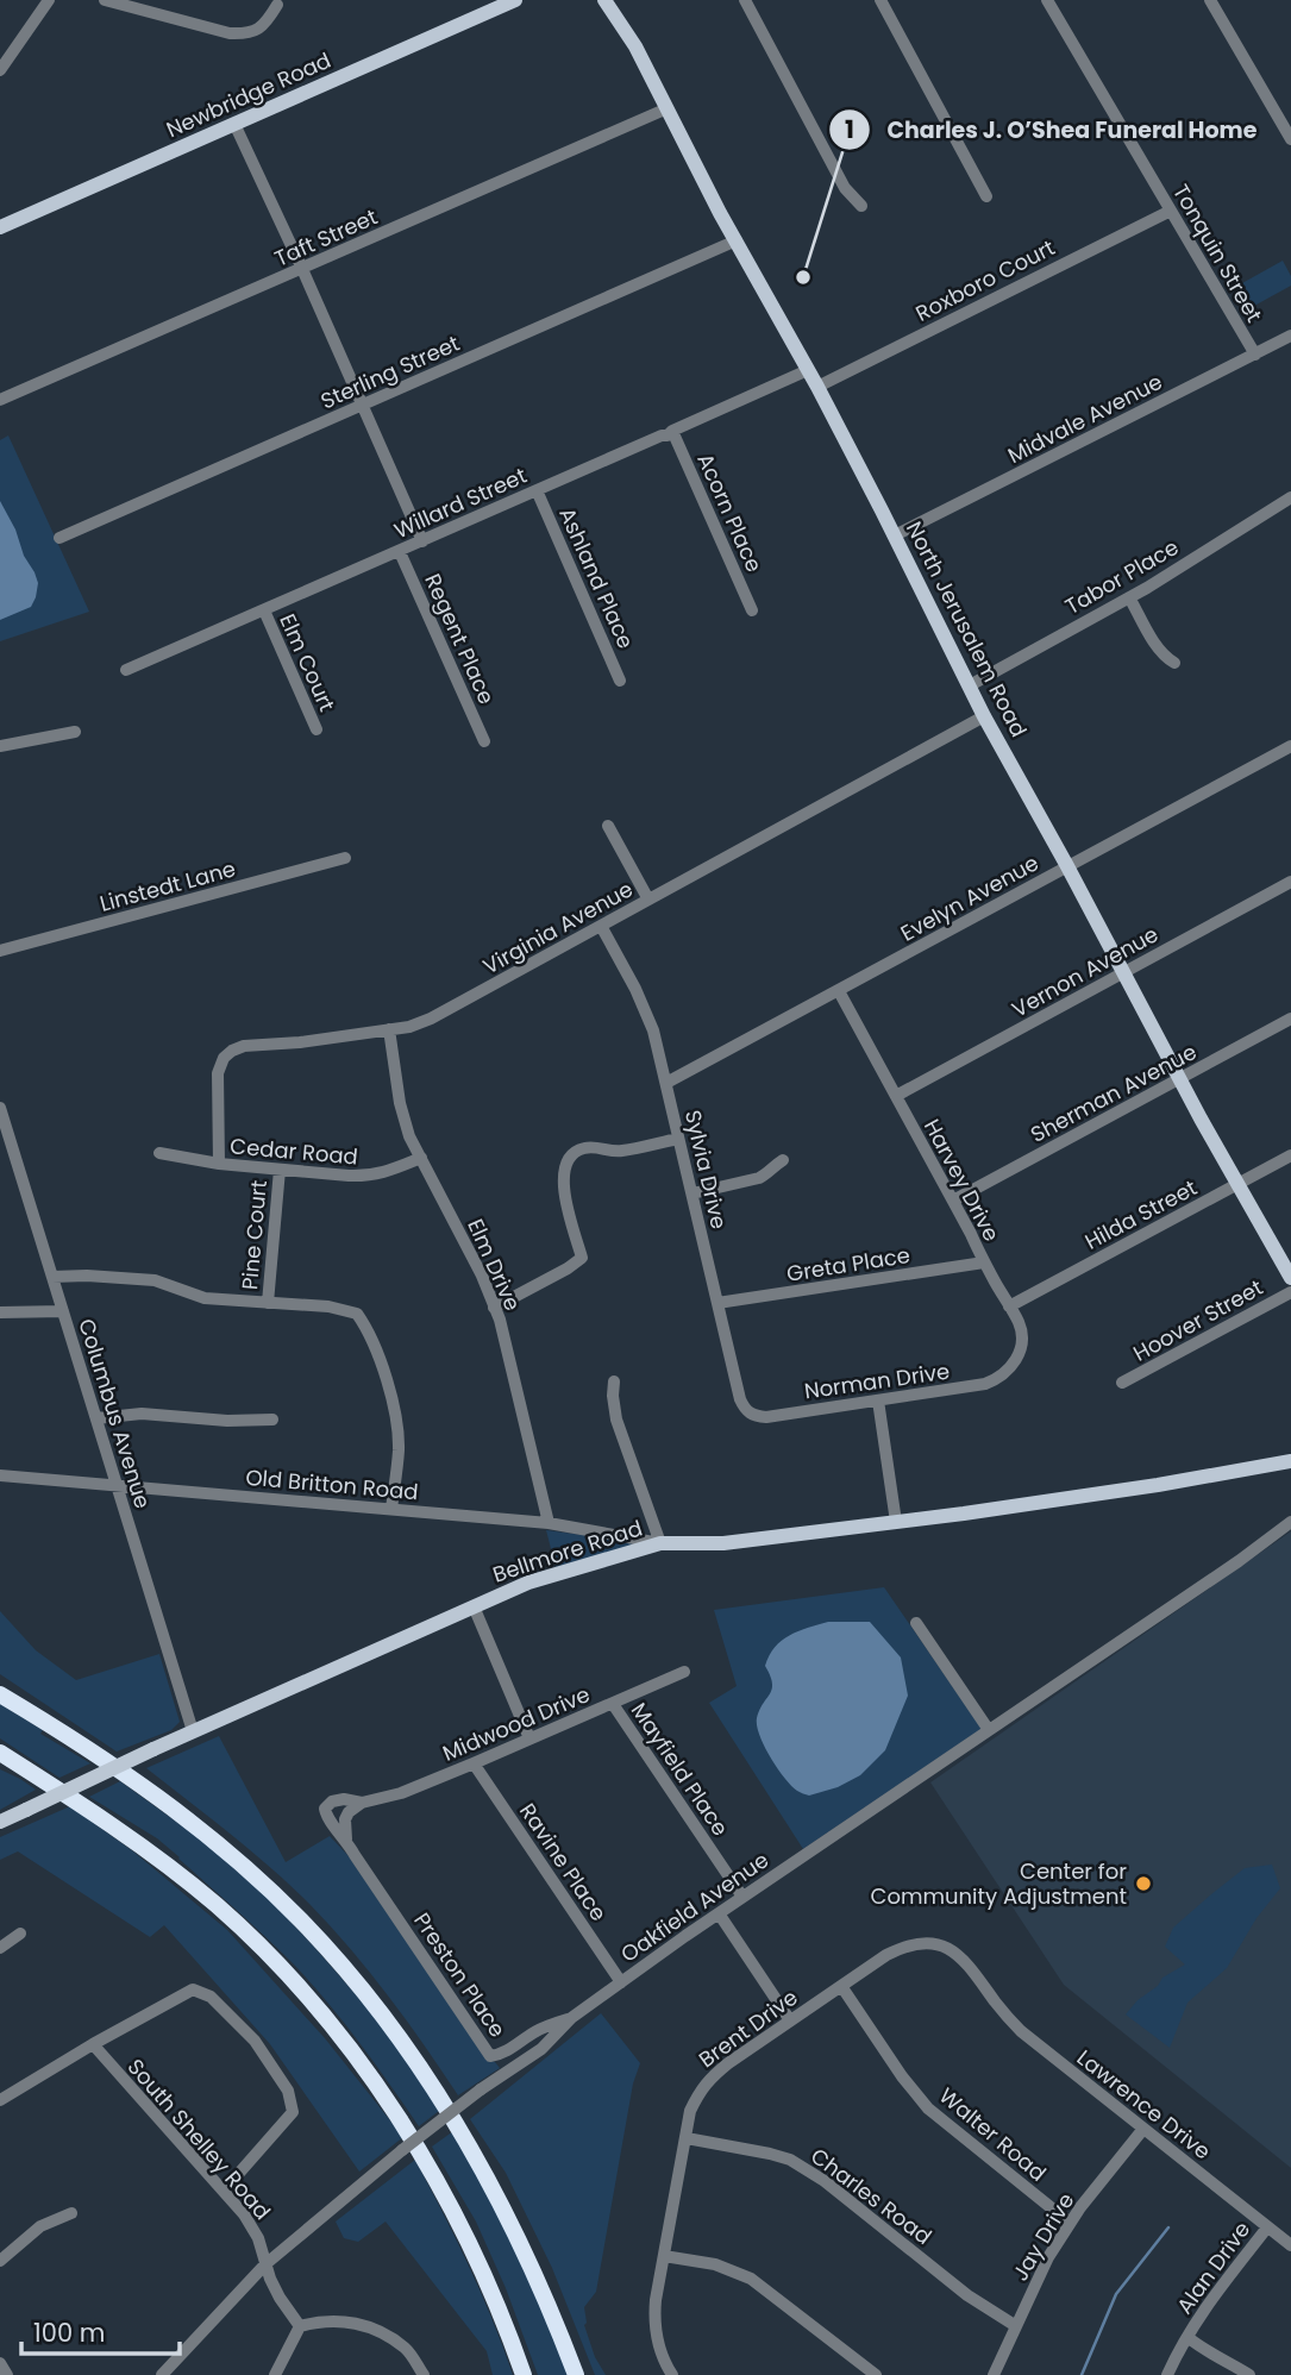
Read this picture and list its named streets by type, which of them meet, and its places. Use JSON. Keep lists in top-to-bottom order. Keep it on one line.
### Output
{"streets":{"main road":["Newbridge Road","North Jerusalem Road","Bellmore Road"],"street":["Taft Street","Tonquin Street","Roxboro Court","Sterling Street","Midvale Avenue","Willard Street","Acorn Place","Tabor Place","Ashland Place","Regent Place","Elm Court","Linstedt Lane","Evelyn Avenue","Virginia Avenue","Vernon Avenue","Sherman Avenue","Cedar Road","Sylvia Drive","Harvey Drive","Hilda Street","Pine Court","Elm Drive","Greta Place","Hoover Street","Norman Drive","Columbus Avenue","Old Britton Road","Midwood Drive","Mayfield Place","Ravine Place","Oakfield Avenue","Preston Place","Brent Drive","Lawrence Drive","Walter Road","South Shelley Road","Charles Road","Jay Drive","Alan Drive"]},"crossings":[["Taft Street","North Jerusalem Road"],["Tonquin Street","Roxboro Court"],["Tonquin Street","Midvale Avenue"],["Roxboro Court","North Jerusalem Road"],["Sterling Street","North Jerusalem Road"],["Midvale Avenue","North Jerusalem Road"],["Willard Street","Acorn Place"],["Willard Street","Ashland Place"],["Willard Street","North Jerusalem Road"],["Willard Street","Regent Place"],["Willard Street","Elm Court"],["Tabor Place","North Jerusalem Road"],["North Jerusalem Road","Evelyn Avenue"],["North Jerusalem Road","Virginia Avenue"],["North Jerusalem Road","Vernon Avenue"],["North Jerusalem Road","Sherman Avenue"],["North Jerusalem Road","Hilda Street"],["Evelyn Avenue","Sylvia Drive"],["Evelyn Avenue","Harvey Drive"],["Virginia Avenue","Cedar Road"],["Virginia Avenue","Sylvia Drive"],["Virginia Avenue","Elm Drive"],["Vernon Avenue","Harvey Drive"],["Sherman Avenue","Harvey Drive"],["Cedar Road","Pine Court"],["Cedar Road","Elm Drive"],["Sylvia Drive","Greta Place"],["Sylvia Drive","Norman Drive"],["Harvey Drive","Hilda Street"],["Harvey Drive","Greta Place"],["Harvey Drive","Norman Drive"],["Elm Drive","Old Britton Road"],["Columbus Avenue","Old Britton Road"],["Columbus Avenue","Bellmore Road"],["Old Britton Road","Bellmore Road"],["Midwood Drive","Mayfield Place"],["Midwood Drive","Ravine Place"],["Midwood Drive","Preston Place"],["Mayfield Place","Oakfield Avenue"],["Ravine Place","Oakfield Avenue"],["Oakfield Avenue","Preston Place"],["Oakfield Avenue","South Shelley Road"],["Brent Drive","Lawrence Drive"],["Brent Drive","Walter Road"],["Brent Drive","Charles Road"],["Lawrence Drive","Jay Drive"],["Lawrence Drive","Alan Drive"],["Walter Road","Jay Drive"],["Charles Road","Jay Drive"]],"places":["Charles J. O’Shea Funeral Home","Center for Community Adjustment"],"scale_bar":"100 m"}
